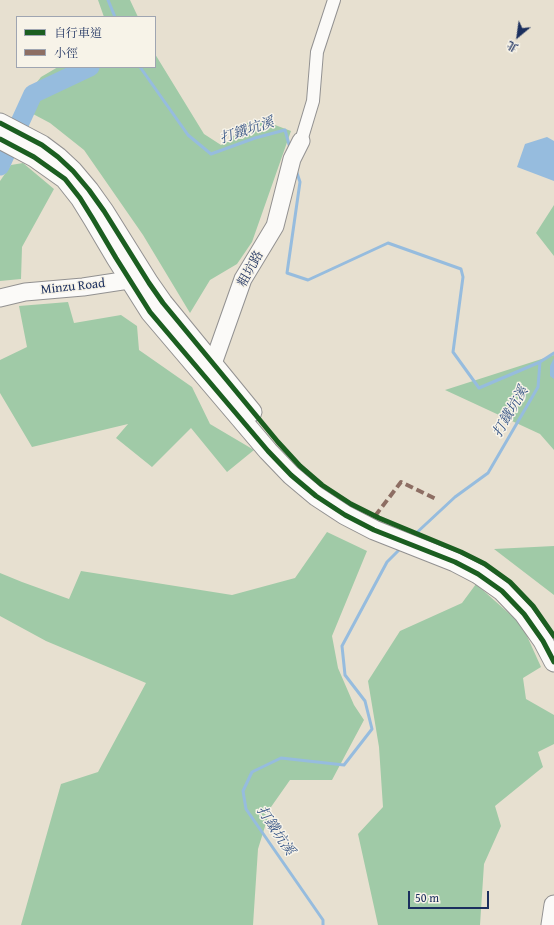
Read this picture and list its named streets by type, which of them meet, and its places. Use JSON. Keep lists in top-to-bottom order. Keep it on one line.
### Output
{"streets":{"street":["粗坑路","Minzu Road"]},"water":["打鐵坑溪"],"legend":["自行車道","小徑"],"scale_bar":"50 m","north":"bottom left"}
